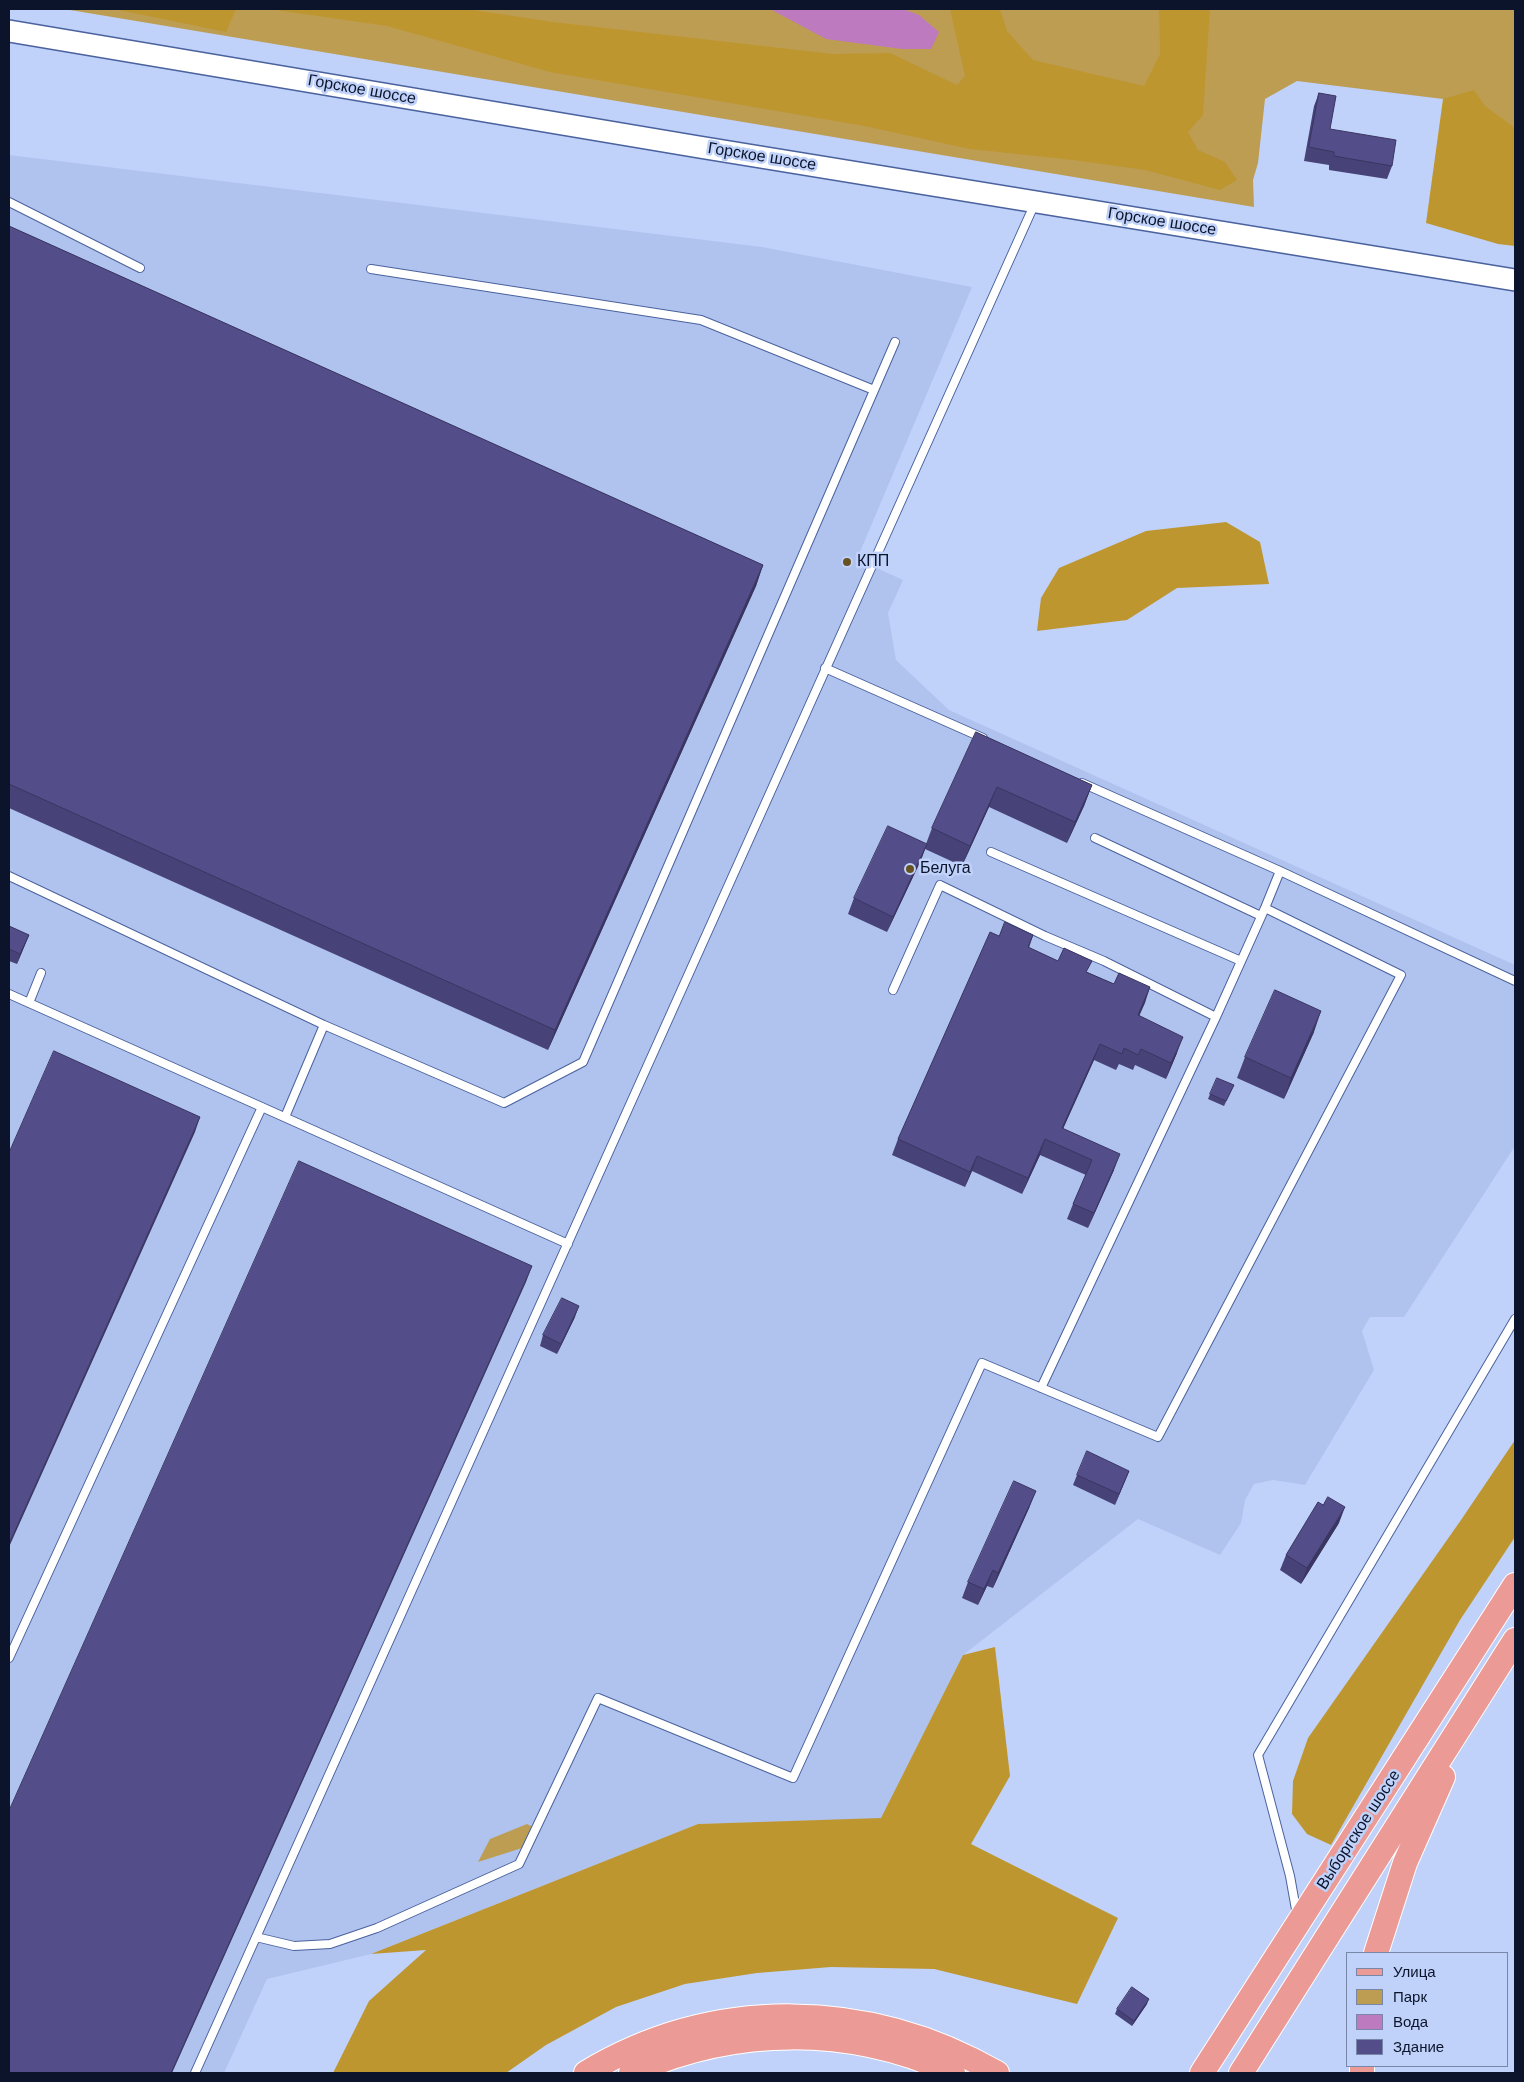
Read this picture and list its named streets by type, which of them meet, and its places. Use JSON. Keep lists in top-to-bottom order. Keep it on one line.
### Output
{"streets":{"main road":["Горское шоссе","Выборгское шоссе"]},"places":["КПП","Белуга"],"legend":["Улица","Парк","Вода","Здание"]}
